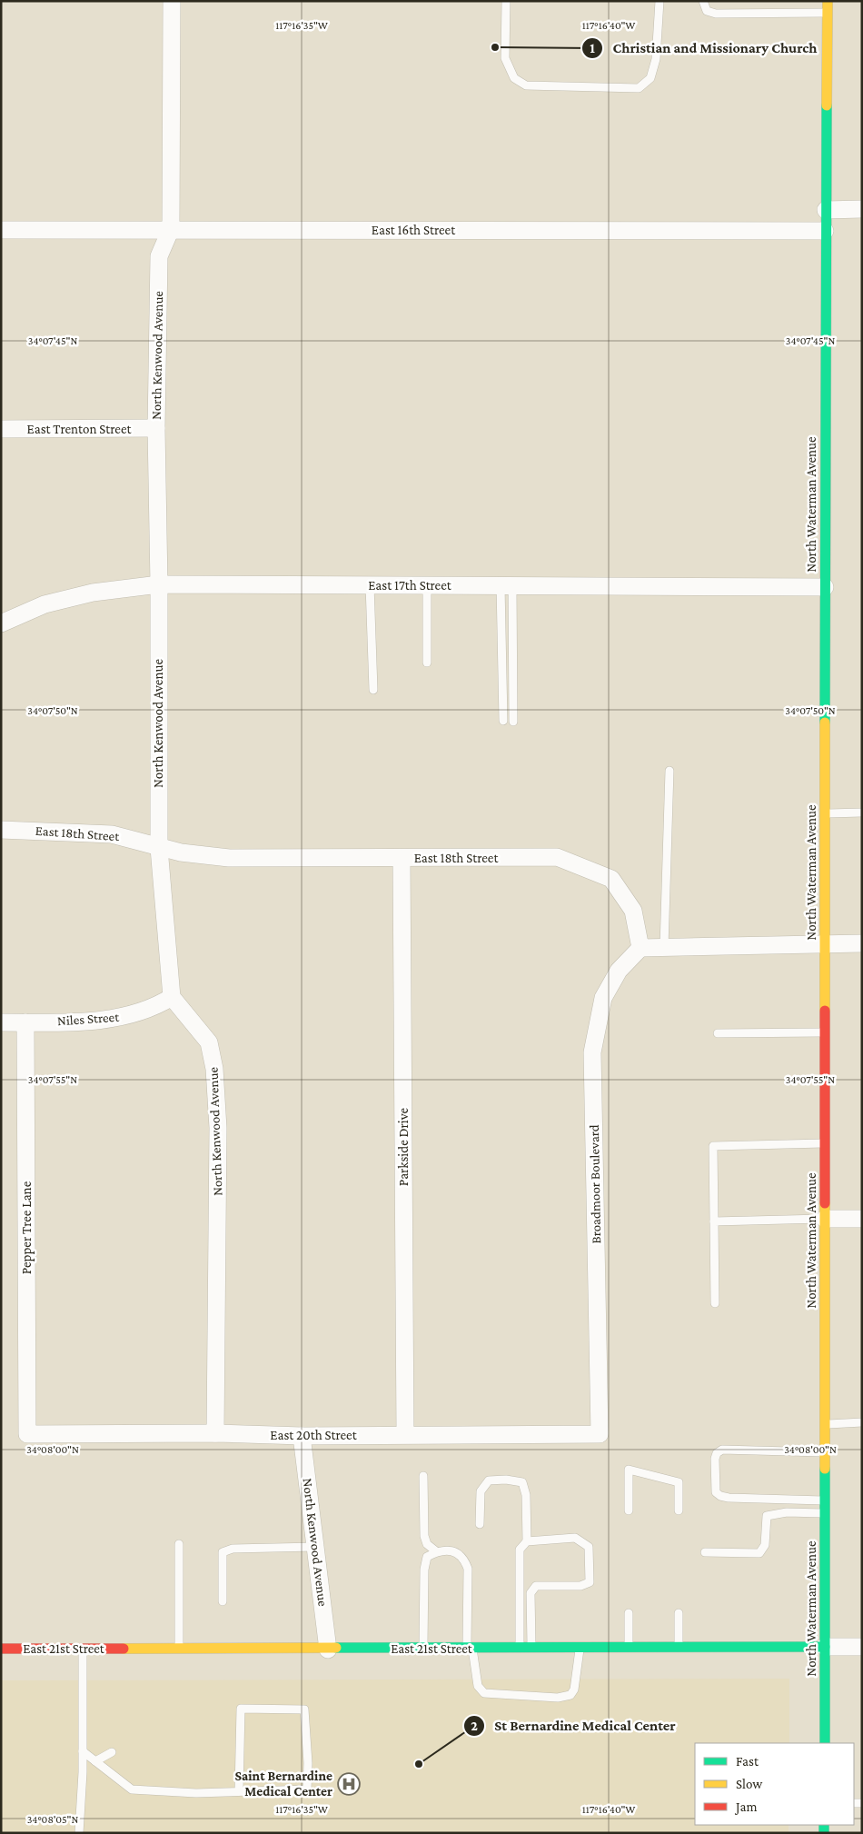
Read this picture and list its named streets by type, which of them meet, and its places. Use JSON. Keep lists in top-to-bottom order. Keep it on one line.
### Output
{"streets":{"main road":["North Waterman Avenue","East 21st Street"],"street":["East 16th Street","North Kenwood Avenue","East Trenton Street","East 17th Street","East 18th Street","Niles Street","Parkside Drive","Broadmoor Boulevard","Pepper Tree Lane","East 20th Street"]},"crossings":[["East 16th Street","North Kenwood Avenue"],["East 16th Street","North Waterman Avenue"],["North Kenwood Avenue","East Trenton Street"],["North Kenwood Avenue","East 17th Street"],["North Kenwood Avenue","East 18th Street"],["North Kenwood Avenue","Niles Street"],["North Kenwood Avenue","East 20th Street"],["North Kenwood Avenue","East 21st Street"],["North Waterman Avenue","East 17th Street"],["North Waterman Avenue","East 21st Street"],["East 18th Street","Parkside Drive"],["East 18th Street","Broadmoor Boulevard"],["Niles Street","Pepper Tree Lane"],["Parkside Drive","East 20th Street"],["Broadmoor Boulevard","East 20th Street"],["Pepper Tree Lane","East 20th Street"]],"places":{"other":["Christian and Missionary Church","St Bernardine Medical Center"],"hospital":["Saint Bernardine Medical Center"]},"legend":["Fast","Slow","Jam"],"coordinates":["117°16'35\"W","117°16'40\"W","34°07'45\"N","34°07'50\"N","34°07'55\"N","34°08'00\"N","34°08'05\"N"]}
